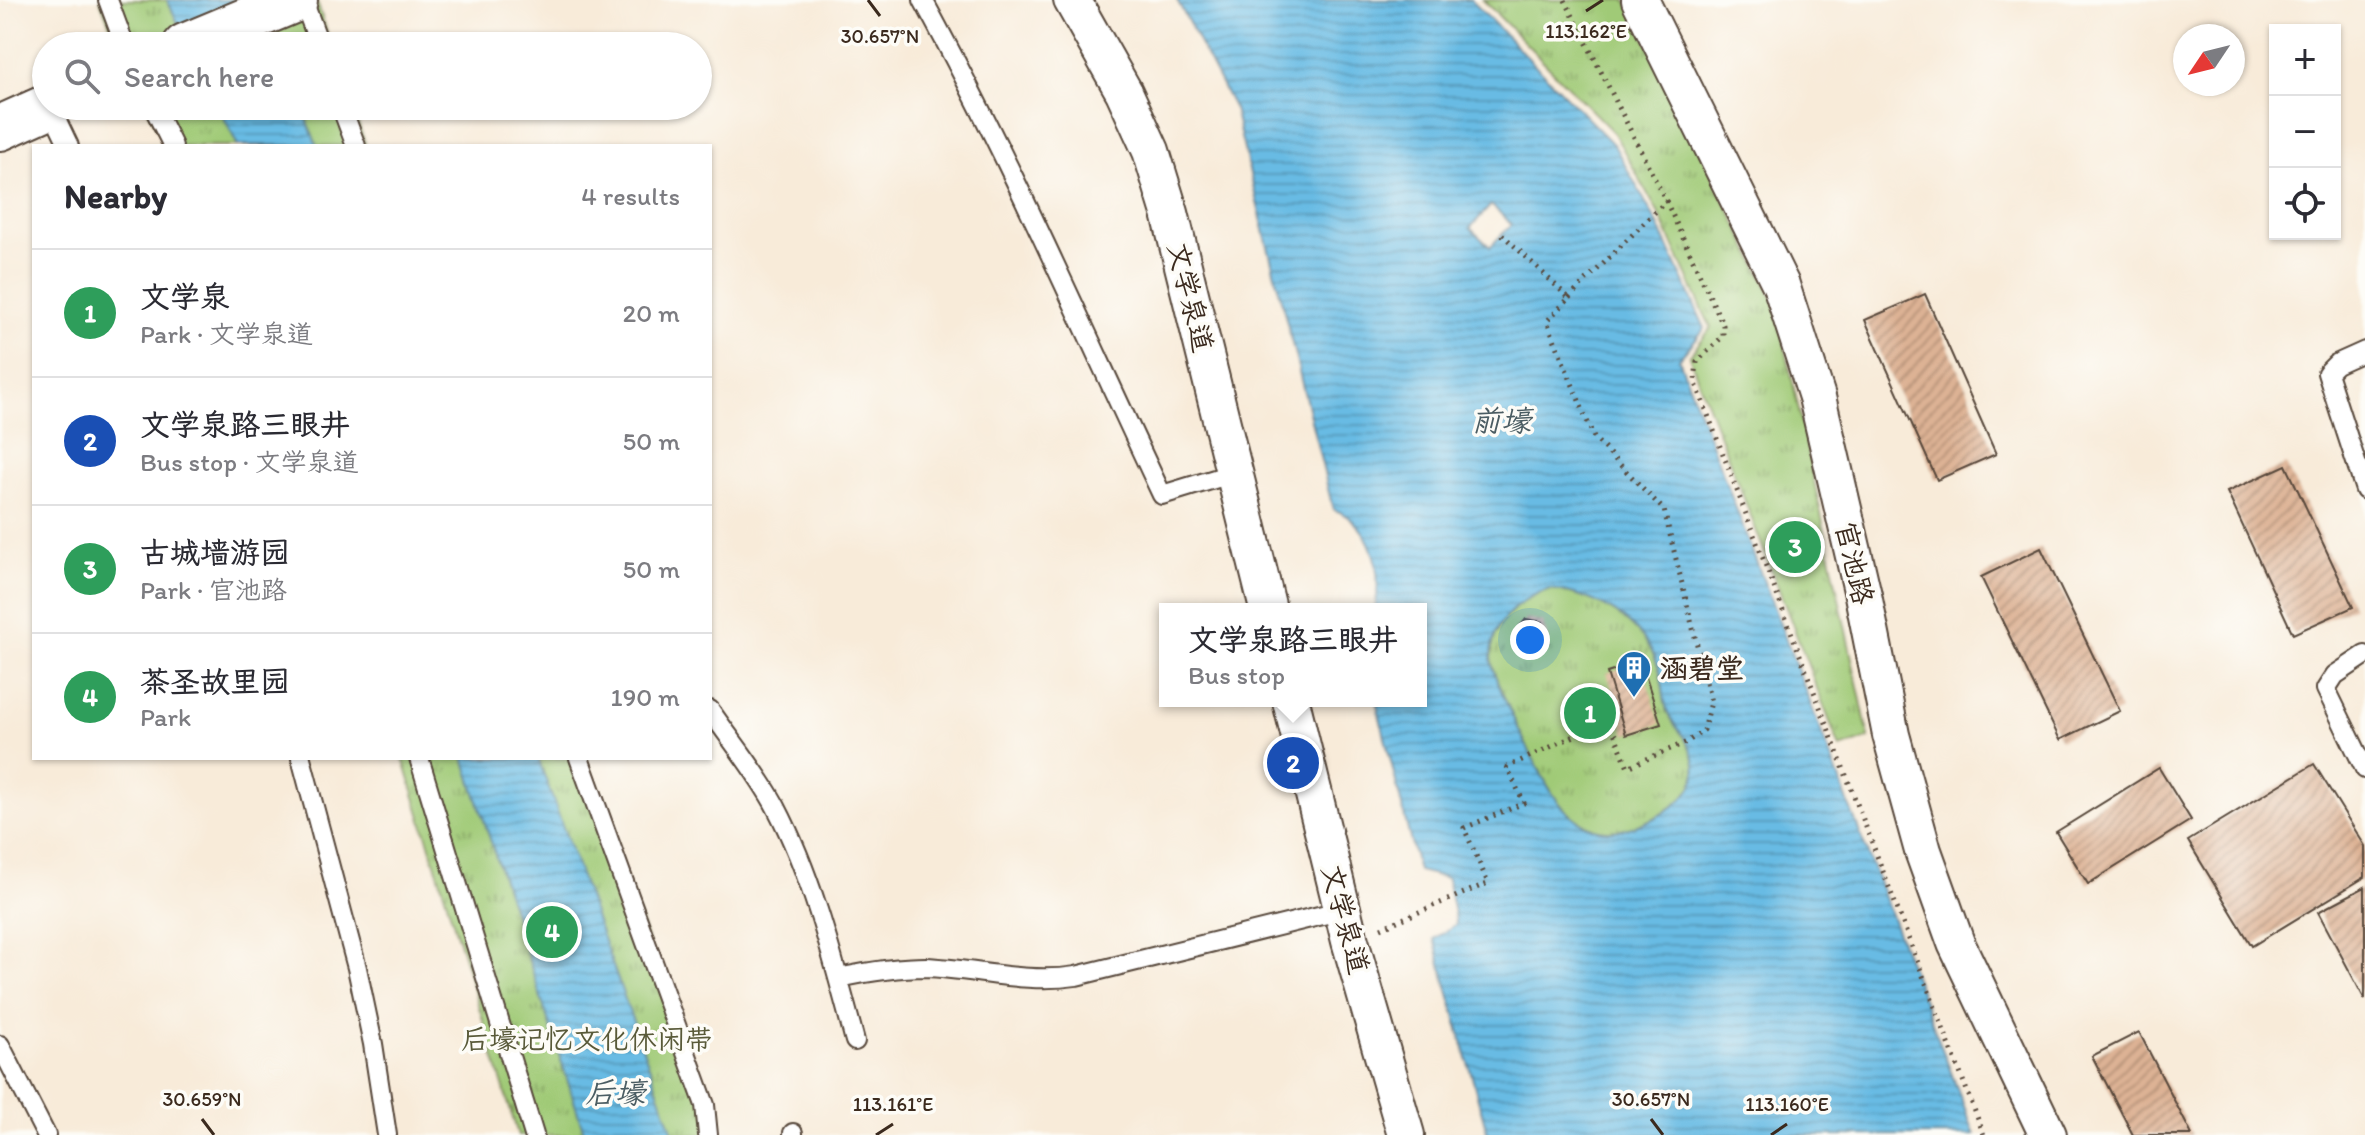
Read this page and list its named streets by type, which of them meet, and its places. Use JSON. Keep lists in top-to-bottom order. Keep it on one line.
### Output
{"streets":{"street":["文学泉道","官池路"]},"water":["前壕","后壕"],"parks":["后壕记忆文化休闲带"],"places":{"building":["涵碧堂"]},"north":"bottom left","page":{"map_buttons":["+","−"],"search":"Search here","heading":["Nearby","4 results"],"list":[{"mark":"1","name":"文学泉","note":"Park · 文学泉道","value":"20 m"},{"mark":"2","name":"文学泉路三眼井","note":"Bus stop · 文学泉道","value":"50 m"},{"mark":"3","name":"古城墙游园","note":"Park · 官池路","value":"50 m"},{"mark":"4","name":"茶圣故里园","note":"Park","value":"190 m"}],"pins":["3","1","2","4"],"popup":["文学泉路三眼井","Bus stop"]},"coordinates":["113.162°E","30.657°N","30.659°N","113.161°E","113.160°E"]}
